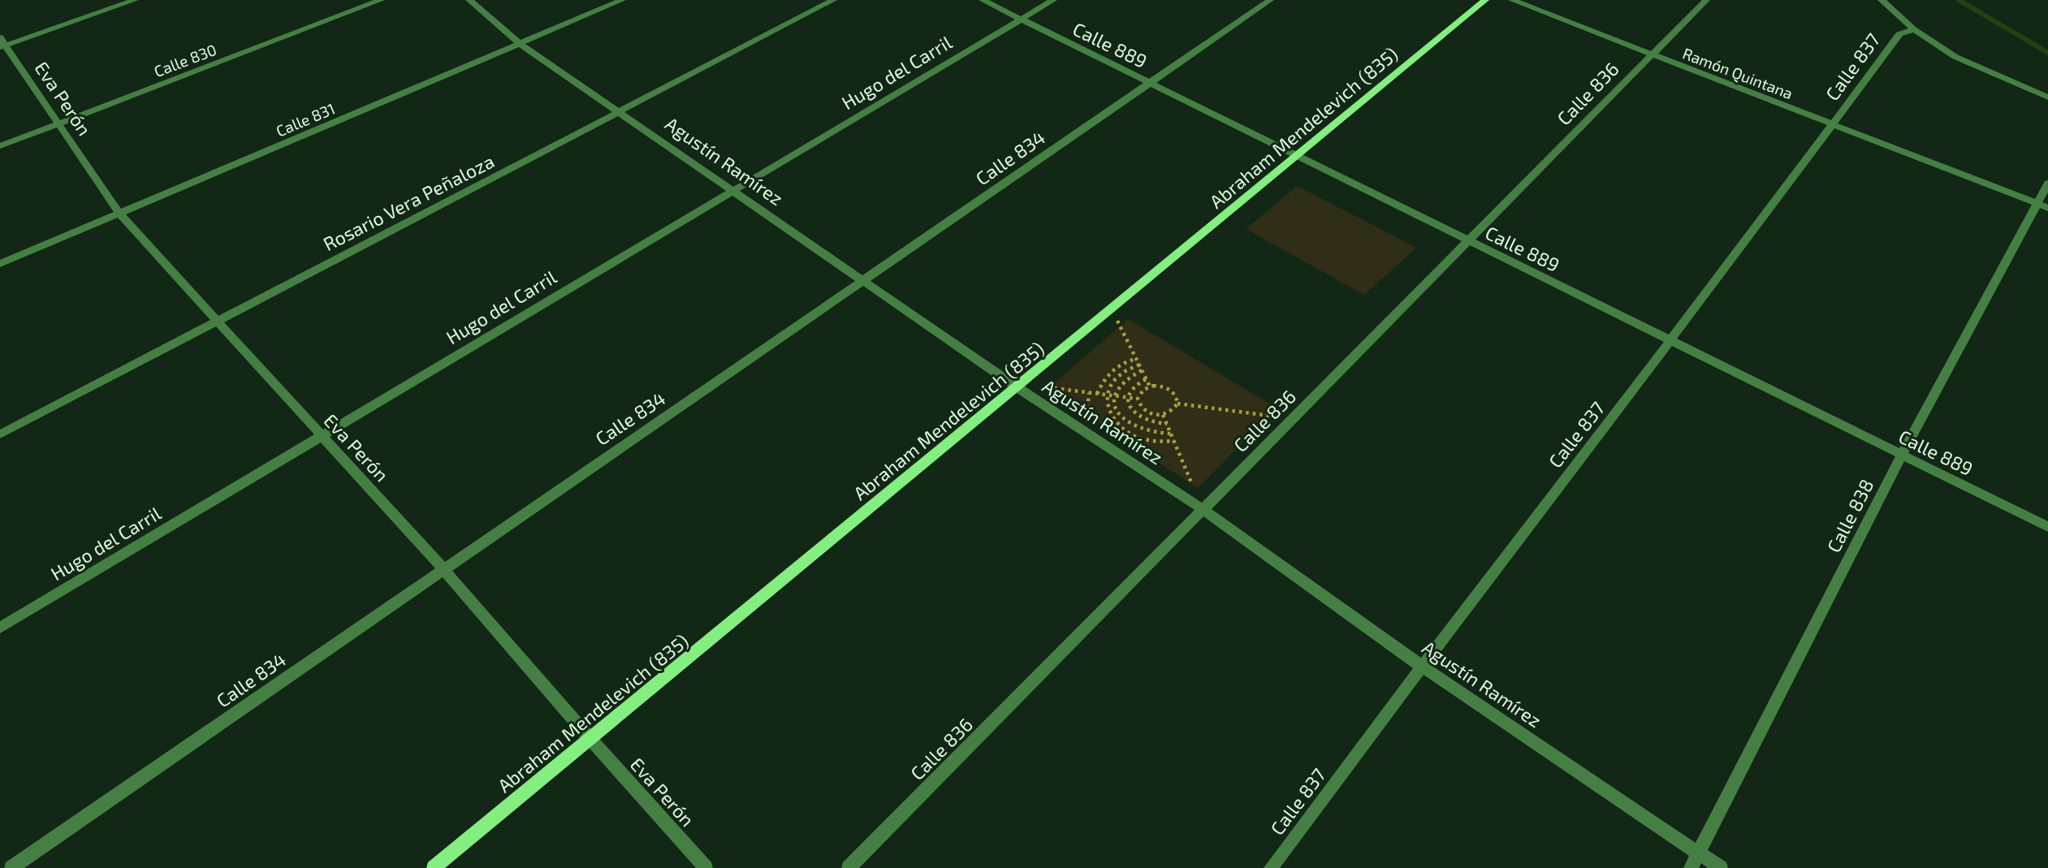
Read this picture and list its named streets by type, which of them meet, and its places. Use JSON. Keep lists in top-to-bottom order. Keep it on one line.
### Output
{"streets":{"street":["Calle 889","Calle 830","Calle 837","Hugo del Carril","Ramón Quintana","Calle 836","Eva Perón","Calle 831","Abraham Mendelevich (835)","Calle 834","Agustín Ramírez","Rosario Vera Peñaloza","Calle 838"]},"crossings":[["Calle 889","Calle 837"],["Calle 889","Hugo del Carril"],["Calle 889","Calle 836"],["Calle 889","Abraham Mendelevich (835)"],["Calle 889","Calle 834"],["Calle 889","Calle 838"],["Calle 830","Eva Perón"],["Calle 837","Ramón Quintana"],["Calle 837","Agustín Ramírez"],["Hugo del Carril","Eva Perón"],["Hugo del Carril","Agustín Ramírez"],["Ramón Quintana","Calle 836"],["Ramón Quintana","Calle 838"],["Calle 836","Agustín Ramírez"],["Eva Perón","Calle 831"],["Eva Perón","Abraham Mendelevich (835)"],["Eva Perón","Calle 834"],["Eva Perón","Rosario Vera Peñaloza"],["Calle 831","Agustín Ramírez"],["Abraham Mendelevich (835)","Agustín Ramírez"],["Calle 834","Agustín Ramírez"],["Agustín Ramírez","Rosario Vera Peñaloza"],["Agustín Ramírez","Calle 838"]]}
